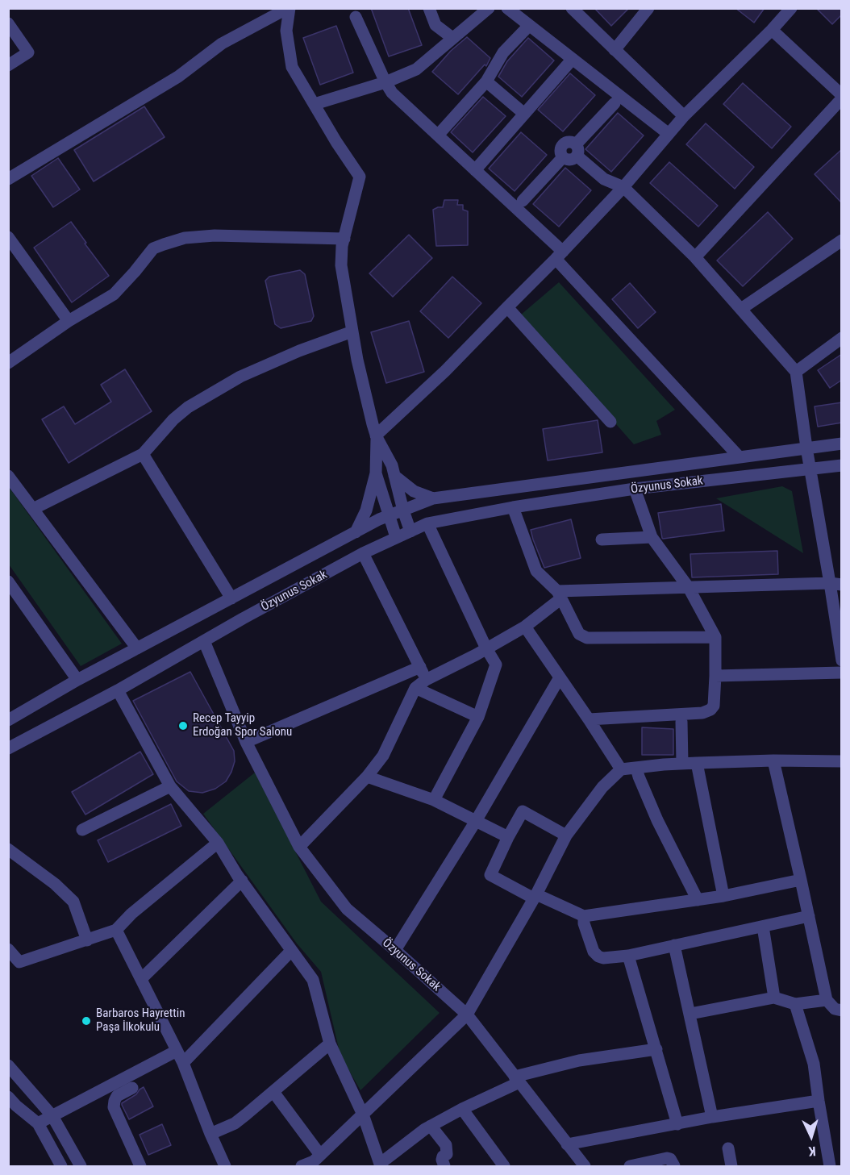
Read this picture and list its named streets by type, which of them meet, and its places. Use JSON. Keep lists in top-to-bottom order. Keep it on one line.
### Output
{"streets":{"street":["Özyunus Sokak"]},"places":["Recep Tayyip Erdoğan Spor Salonu","Barbaros Hayrettin Paşa İlkokulu"],"north":"bottom"}
